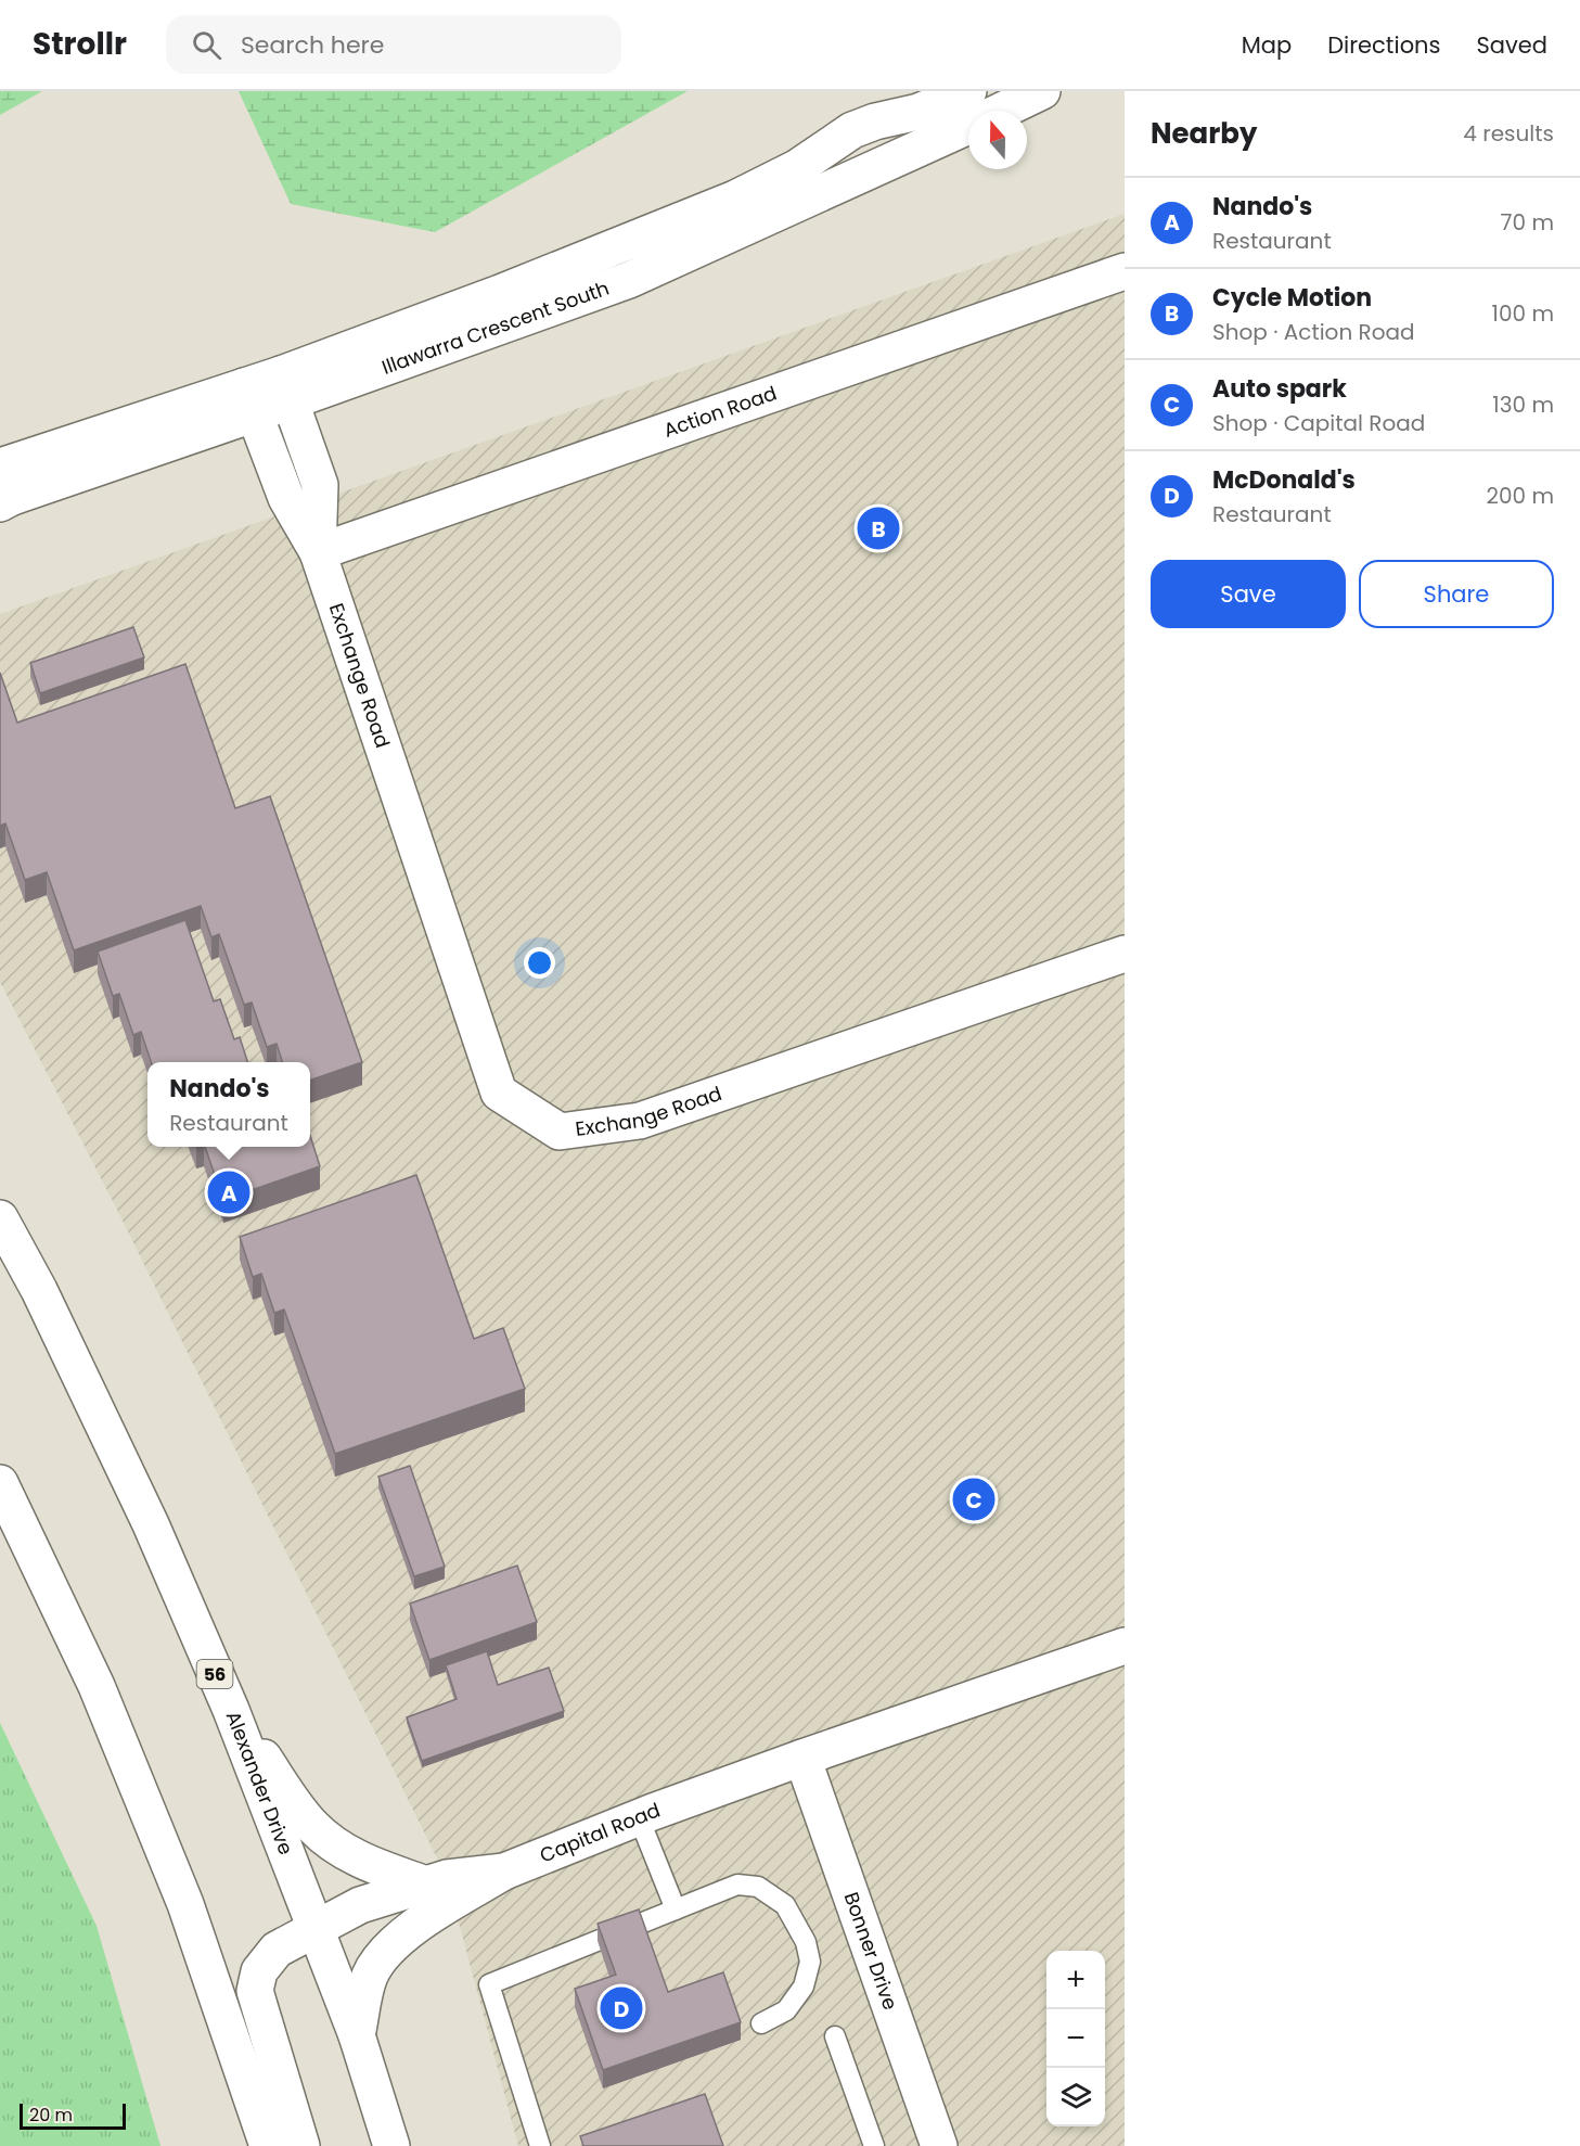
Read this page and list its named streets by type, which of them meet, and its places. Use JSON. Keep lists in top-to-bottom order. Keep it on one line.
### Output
{"streets":{"street":["Illawarra Crescent South","Action Road","Exchange Road","56","Alexander Drive","Capital Road","Bonner Drive"]},"crossings":[["Illawarra Crescent South","Exchange Road"],["Action Road","Exchange Road"],["Alexander Drive","Capital Road"],["Capital Road","Bonner Drive"]],"scale_bar":"20 m","north":"top","page":{"header":"Strollr","search":"Search here","nav":["Map","Directions","Saved"],"heading":["Nearby","4 results"],"list":[{"mark":"A","name":"Nando's","note":"Restaurant","value":"70 m"},{"mark":"B","name":"Cycle Motion","note":"Shop · Action Road","value":"100 m"},{"mark":"C","name":"Auto spark","note":"Shop · Capital Road","value":"130 m"},{"mark":"D","name":"McDonald's","note":"Restaurant","value":"200 m"}],"pins":["B","A","C","D"],"buttons":["Save","Share"],"popup":["Nando's","Restaurant"],"map_buttons":["+","−"],"scale":"20 m"}}
